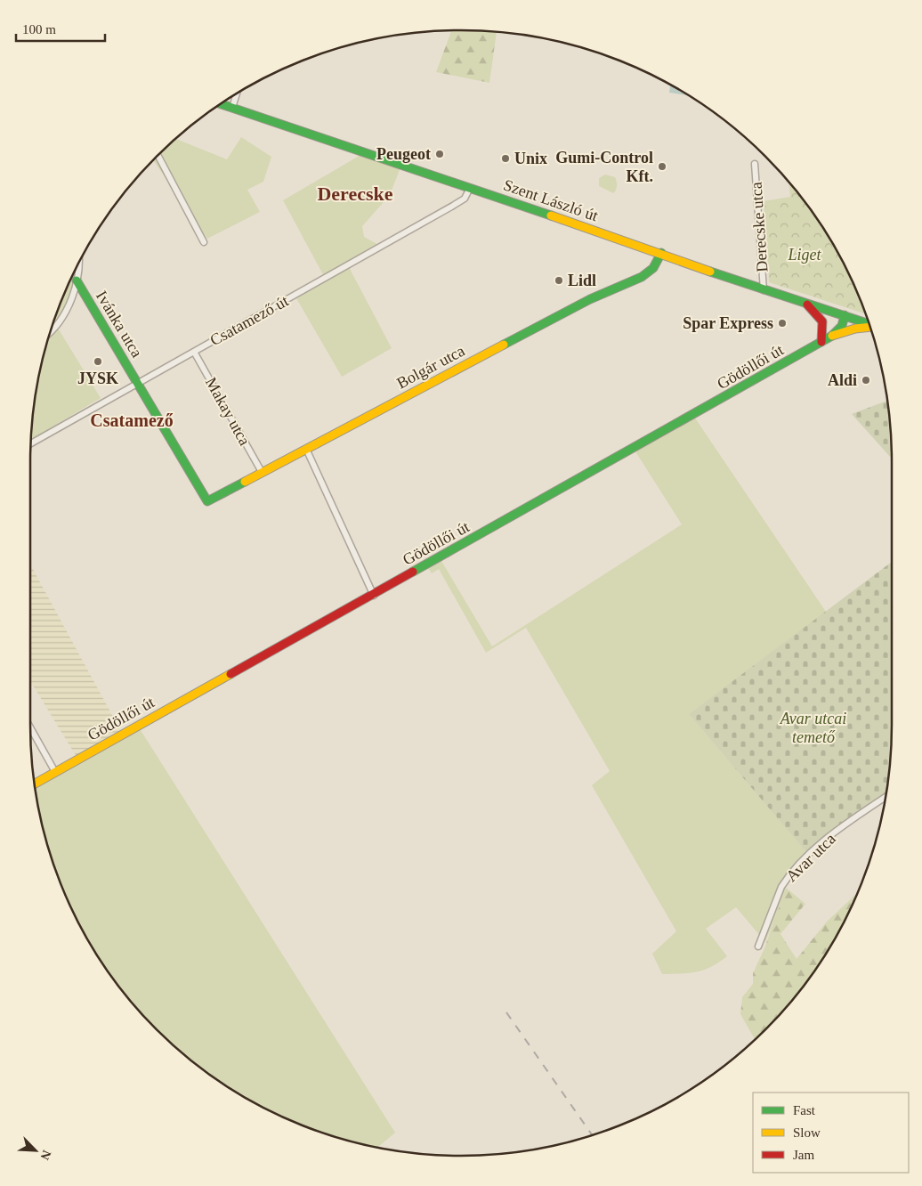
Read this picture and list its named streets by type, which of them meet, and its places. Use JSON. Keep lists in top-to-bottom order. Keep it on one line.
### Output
{"streets":{"main road":["Szent László út","Ivánka utca","Bolgár utca","Gödöllői út"],"street":["Derecske utca","Csatamező út","Makay utca","Avar utca"]},"crossings":[["Szent László út","Derecske utca"],["Szent László út","Csatamező út"],["Szent László út","Bolgár utca"],["Szent László út","Gödöllői út"],["Csatamező út","Ivánka utca"],["Csatamező út","Makay utca"],["Ivánka utca","Bolgár utca"],["Bolgár utca","Makay utca"]],"districts":["Derecske","Csatamező"],"parks":["Liget","Avar utcai temető"],"places":["Peugeot","Unix","Gumi-Control Kft.","Lidl","Spar Express","JYSK","Aldi"],"legend":["Fast","Slow","Jam"],"scale_bar":"100 m","north":"bottom right"}
